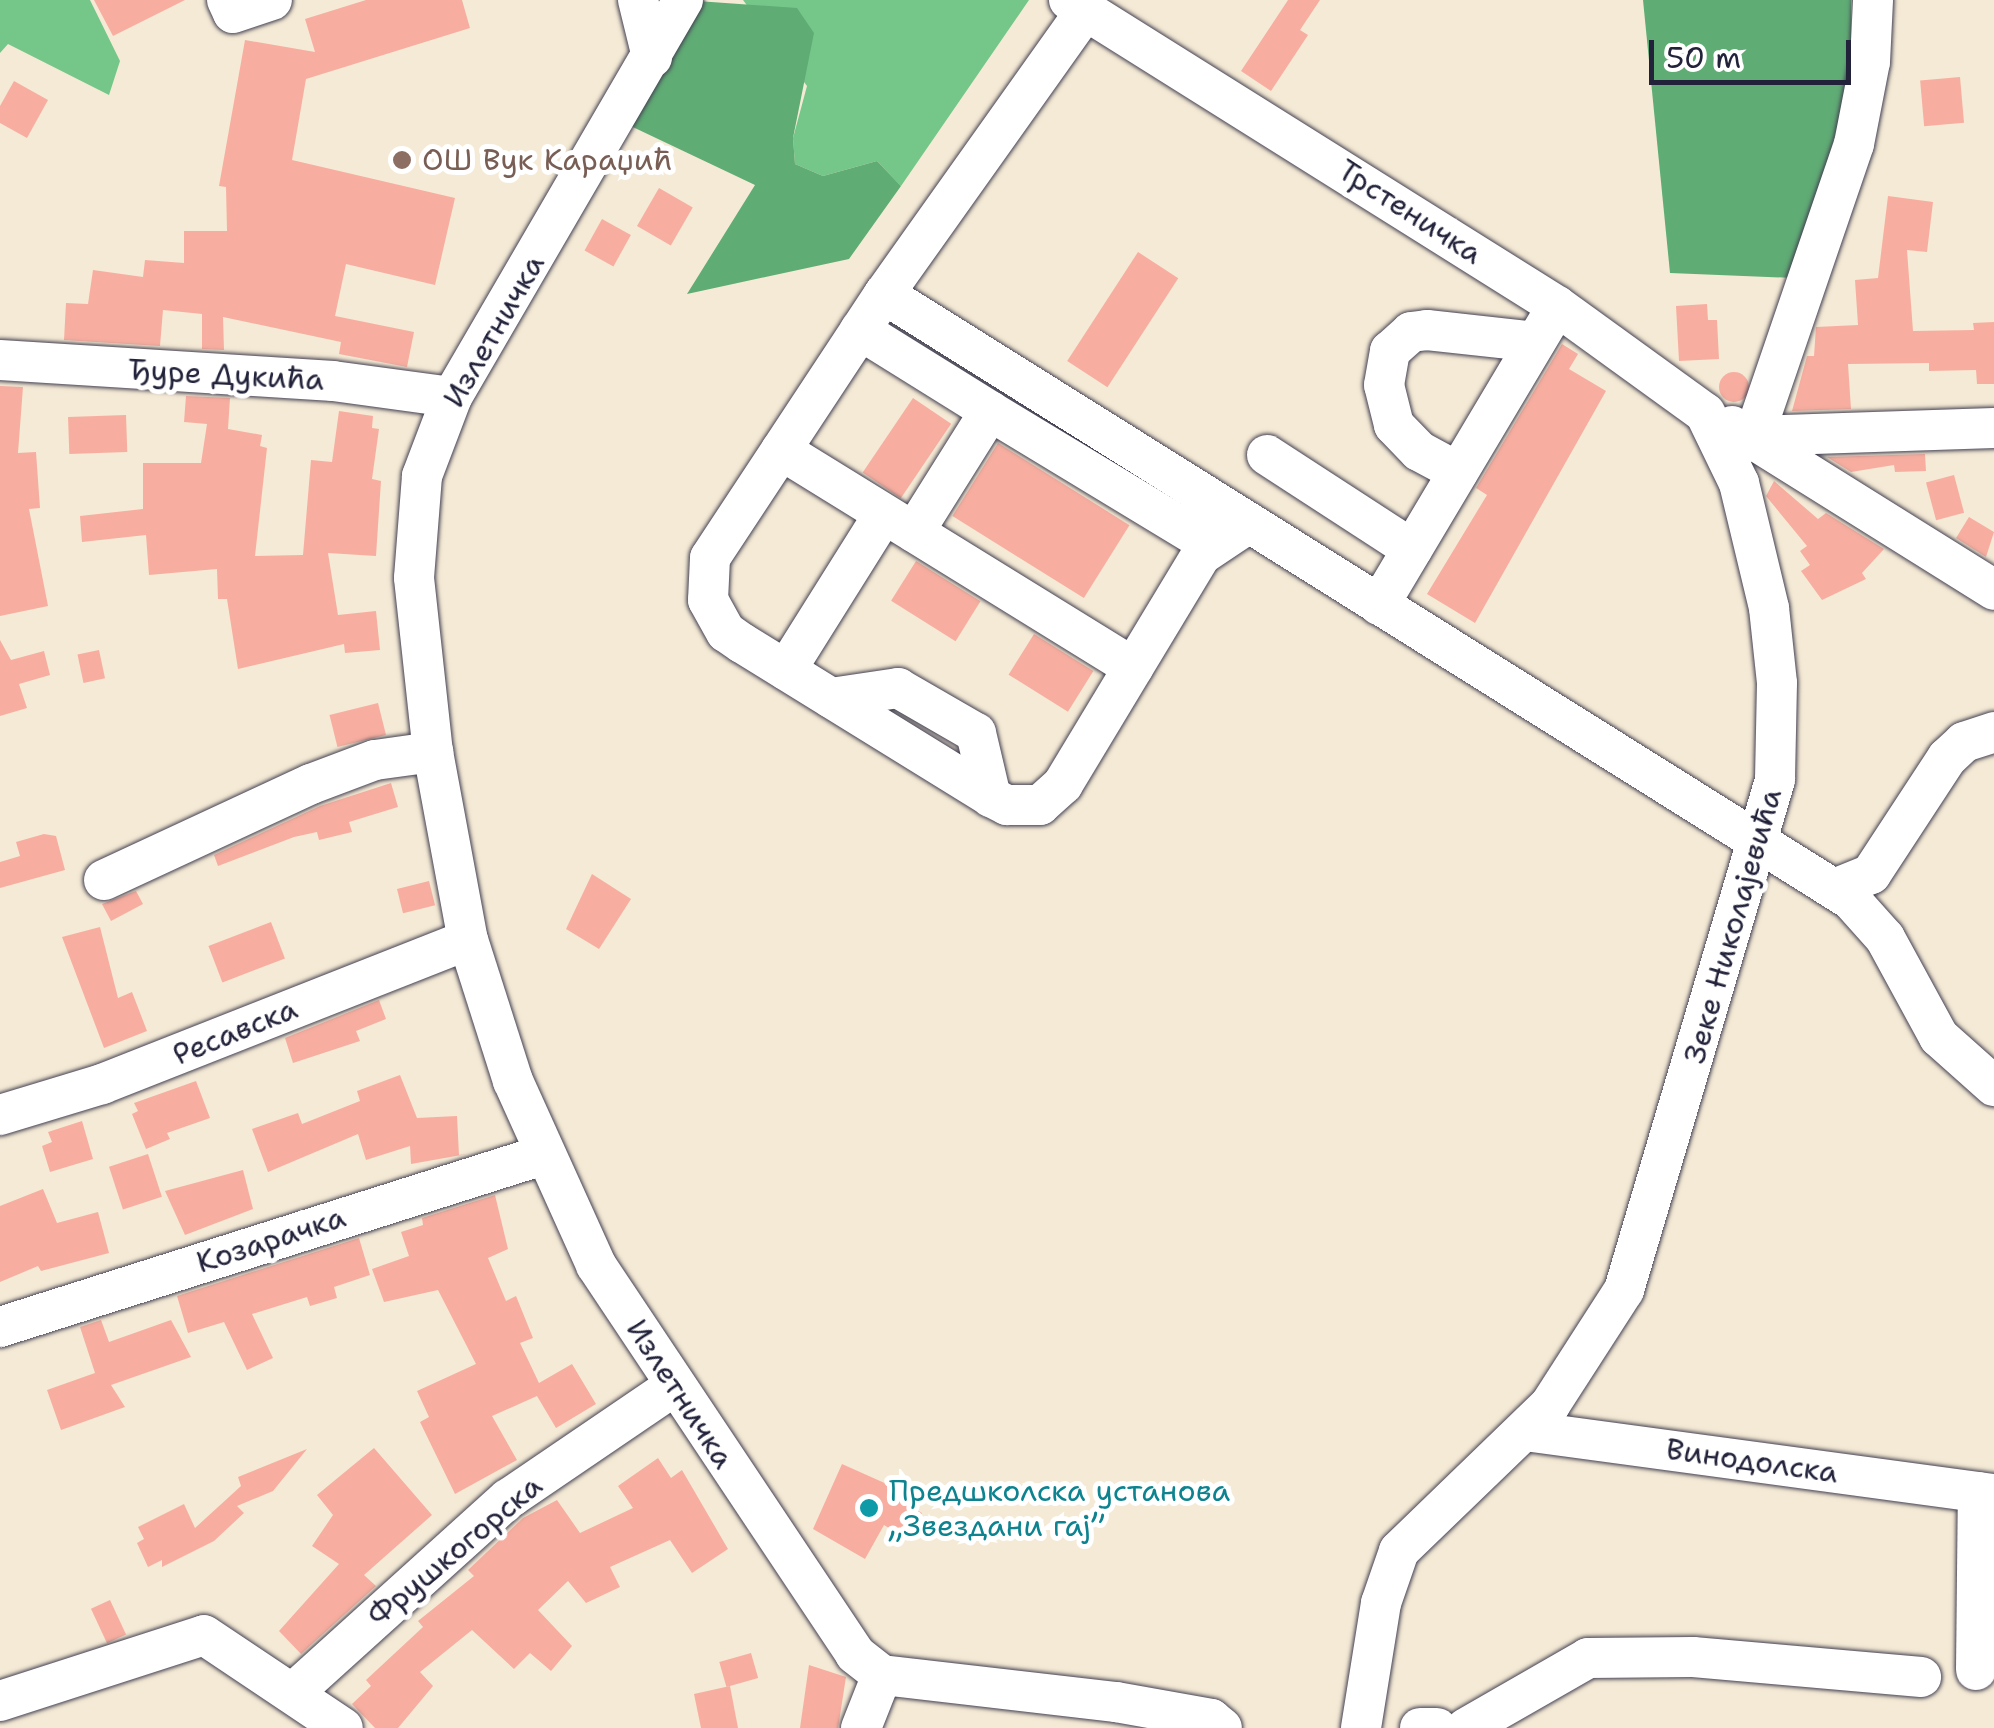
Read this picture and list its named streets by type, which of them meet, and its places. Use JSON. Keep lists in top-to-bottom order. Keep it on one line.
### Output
{"streets":{"street":["Трстеничка","Излетничка","Ђуре Дукића","Зеке Николајевића","Ресавска","Козарачка","Винодолска","Фрушкогорска"]},"crossings":[["Трстеничка","Зеке Николајевића"],["Излетничка","Ђуре Дукића"],["Излетничка","Ресавска"],["Излетничка","Козарачка"],["Излетничка","Фрушкогорска"],["Зеке Николајевића","Винодолска"]],"places":["ОШ Вук Караџић","Предшколска установа „Звездани гај”"],"scale_bar":"50 m"}
